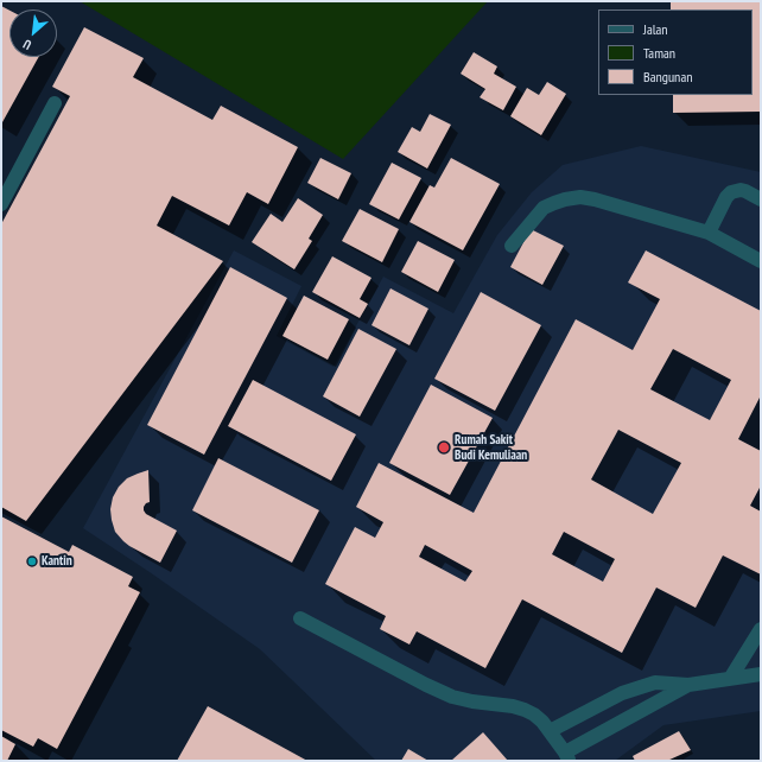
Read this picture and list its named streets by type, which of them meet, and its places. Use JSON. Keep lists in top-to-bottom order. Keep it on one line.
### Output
{"places":["Rumah Sakit Budi Kemuliaan","Kantin"],"legend":["Jalan","Taman","Bangunan"],"north":"bottom left"}
